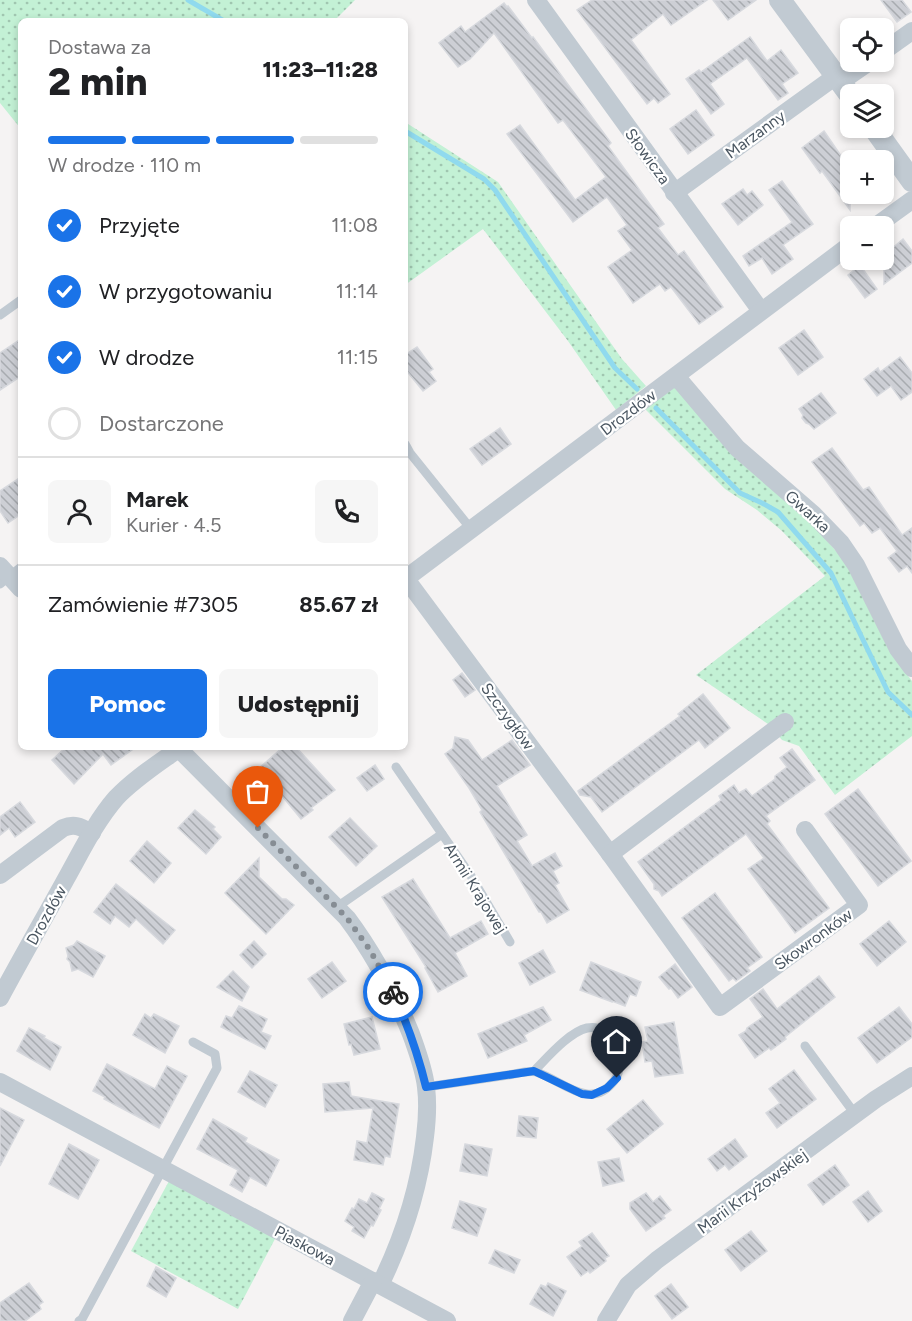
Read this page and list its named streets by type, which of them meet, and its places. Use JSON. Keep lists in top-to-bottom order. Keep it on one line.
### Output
{"streets":{"street":["Marzanny","Słowicza","Drozdów","Gwarka","Szczygłów","Skowronków","Marii Krzyżowskiej","Piaskowa"],"lane":["Armii Krajowej"]},"crossings":[["Marzanny","Słowicza"],["Słowicza","Drozdów"],["Drozdów","Gwarka"],["Szczygłów","Skowronków"]],"page":{"map_buttons":["+","−"],"heading":["2 min","Dostawa za","11:23–11:28"],"panel":["Marek","Kurier · 4.5","Zamówienie #7305","85.67 zł"],"bar":"W drodze · 110 m","list":[["Przyjęte","11:08"],["W przygotowaniu","11:14"],["W drodze","11:15"],"Dostarczone"],"buttons":["Pomoc","Udostępnij"]}}
